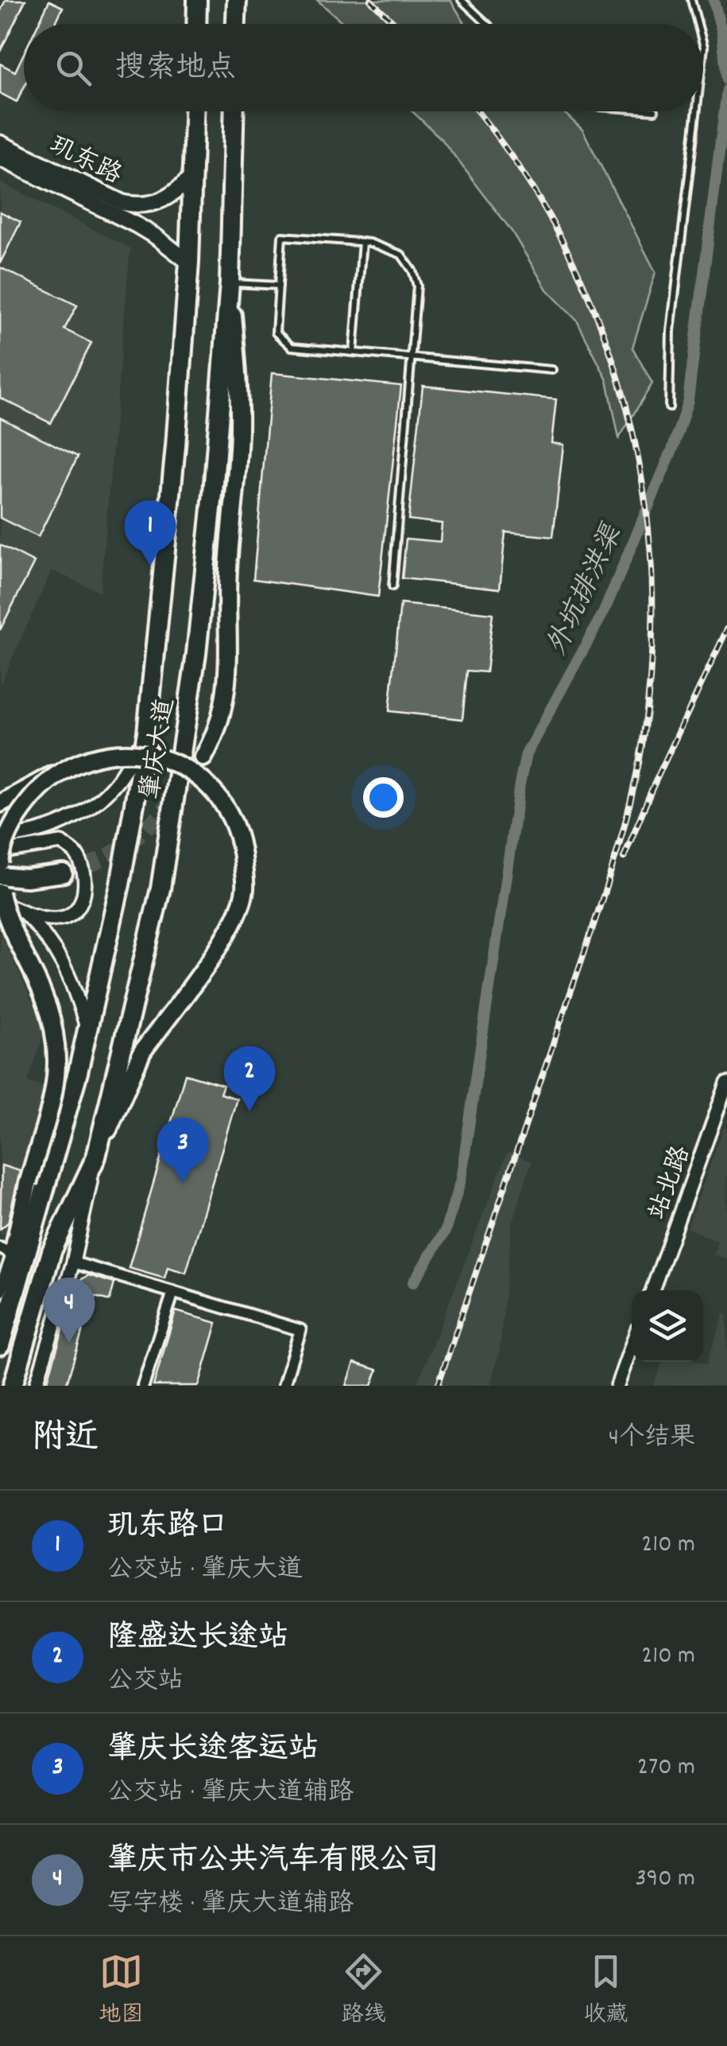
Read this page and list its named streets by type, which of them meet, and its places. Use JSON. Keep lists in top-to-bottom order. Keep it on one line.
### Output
{"streets":{"highway":["肇庆大道"],"main road":["玑东路"],"street":["站北路"]},"crossings":[["玑东路","肇庆大道"]],"water":["外坑排洪渠"],"page":{"search":"搜索地点","pins":["1","2","3","4"],"heading":["附近","4个结果"],"list":[{"mark":"1","name":"玑东路口","note":"公交站 · 肇庆大道","value":"210 m"},{"mark":"2","name":"隆盛达长途站","note":"公交站","value":"210 m"},{"mark":"3","name":"肇庆长途客运站","note":"公交站 · 肇庆大道辅路","value":"270 m"},{"mark":"4","name":"肇庆市公共汽车有限公司","note":"写字楼 · 肇庆大道辅路","value":"390 m"}],"nav":["地图","路线","收藏"]}}
